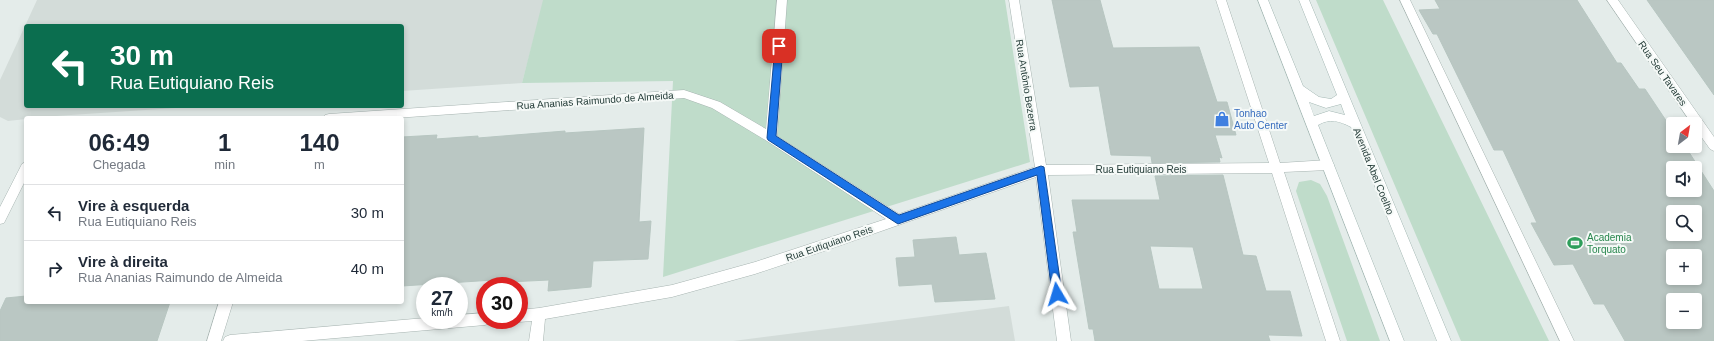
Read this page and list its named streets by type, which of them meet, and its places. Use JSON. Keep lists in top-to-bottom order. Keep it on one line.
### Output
{"streets":{"street":["Rua Seu Tavares","Rua Antônio Bezerra","Rua Ananias Raimundo de Almeida","Rua Eutiquiano Reis","Avenida Abel Coelho"]},"crossings":[["Rua Antônio Bezerra","Rua Eutiquiano Reis"],["Rua Ananias Raimundo de Almeida","Rua Eutiquiano Reis"]],"places":{"shop":["Tonhao Auto Center"],"sports":["Academia Torquato"]},"north":"top right","page":{"turn":["30 m","Rua Eutiquiano Reis"],"eta":["06:49","Chegada","1","min","140","m"],"map_buttons":["+","−"],"list":[{"name":"Vire à esquerda","note":"Rua Eutiquiano Reis","value":"30 m"},{"name":"Vire à direita","note":"Rua Ananias Raimundo de Almeida","value":"40 m"}],"speed":"27 km/h","limit":"30"}}
